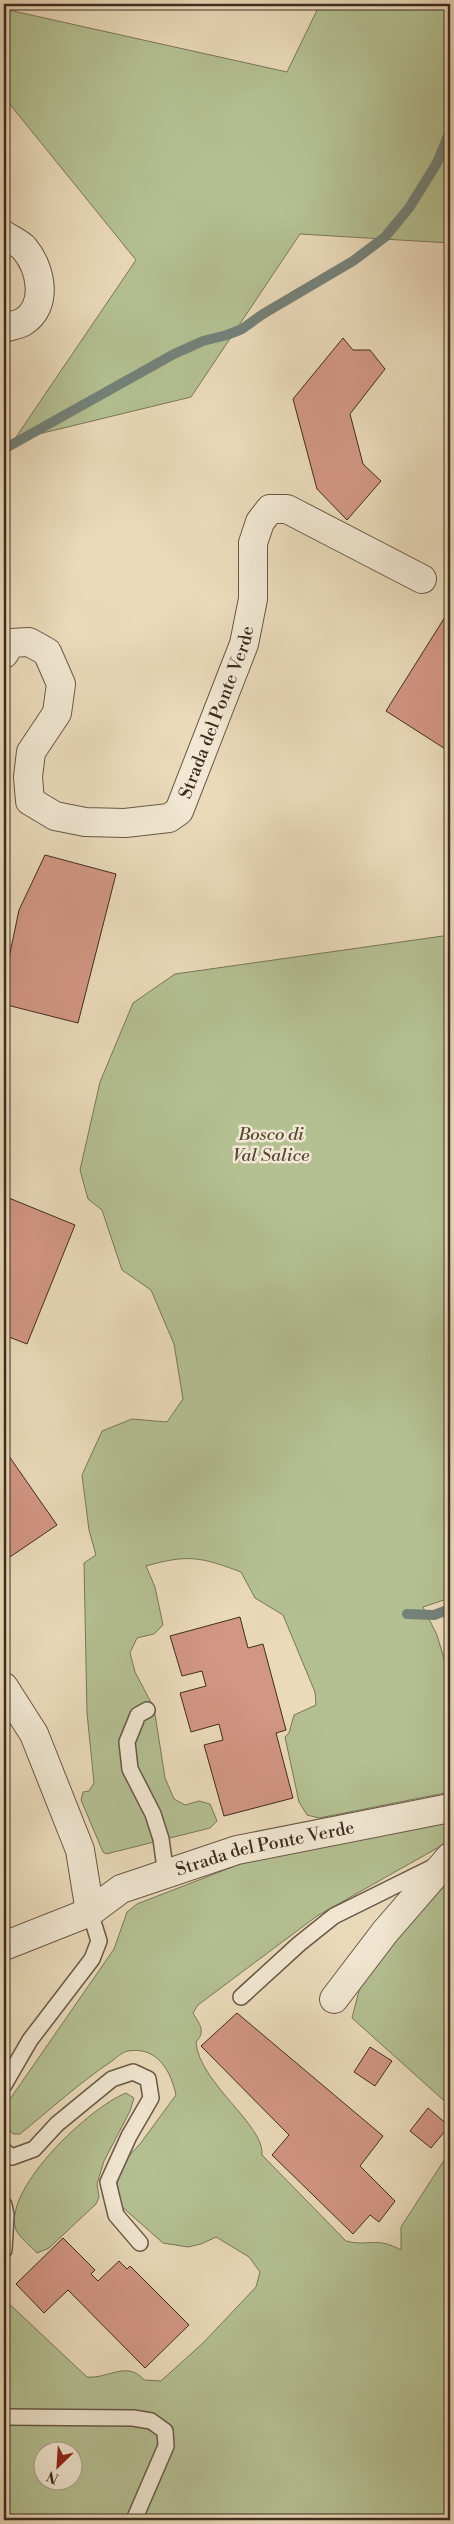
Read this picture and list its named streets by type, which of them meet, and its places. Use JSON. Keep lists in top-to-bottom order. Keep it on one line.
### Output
{"streets":{"street":["Strada del Ponte Verde"]},"parks":["Bosco di Val Salice"],"north":"bottom left"}
